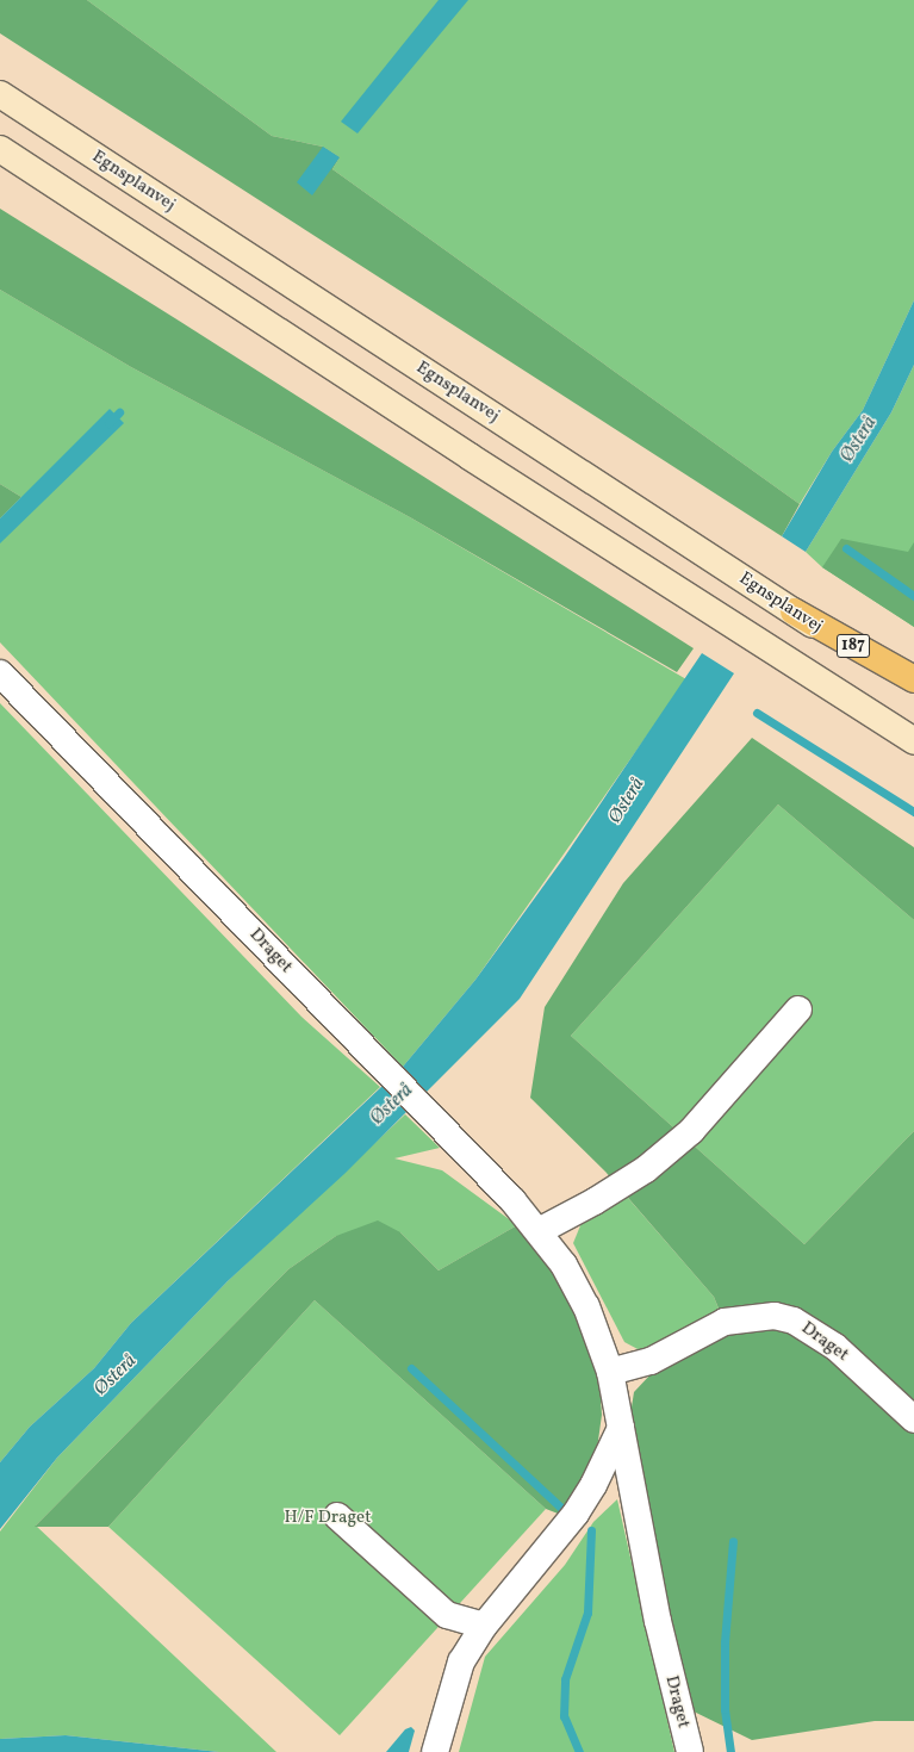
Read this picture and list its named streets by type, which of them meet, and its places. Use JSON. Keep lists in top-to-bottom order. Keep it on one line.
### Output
{"streets":{"highway":["187"],"main road":["Egnsplanvej"],"street":["Draget"]},"crossings":[["Egnsplanvej","187"]],"water":["Østerå"],"parks":["H/F Draget"]}
